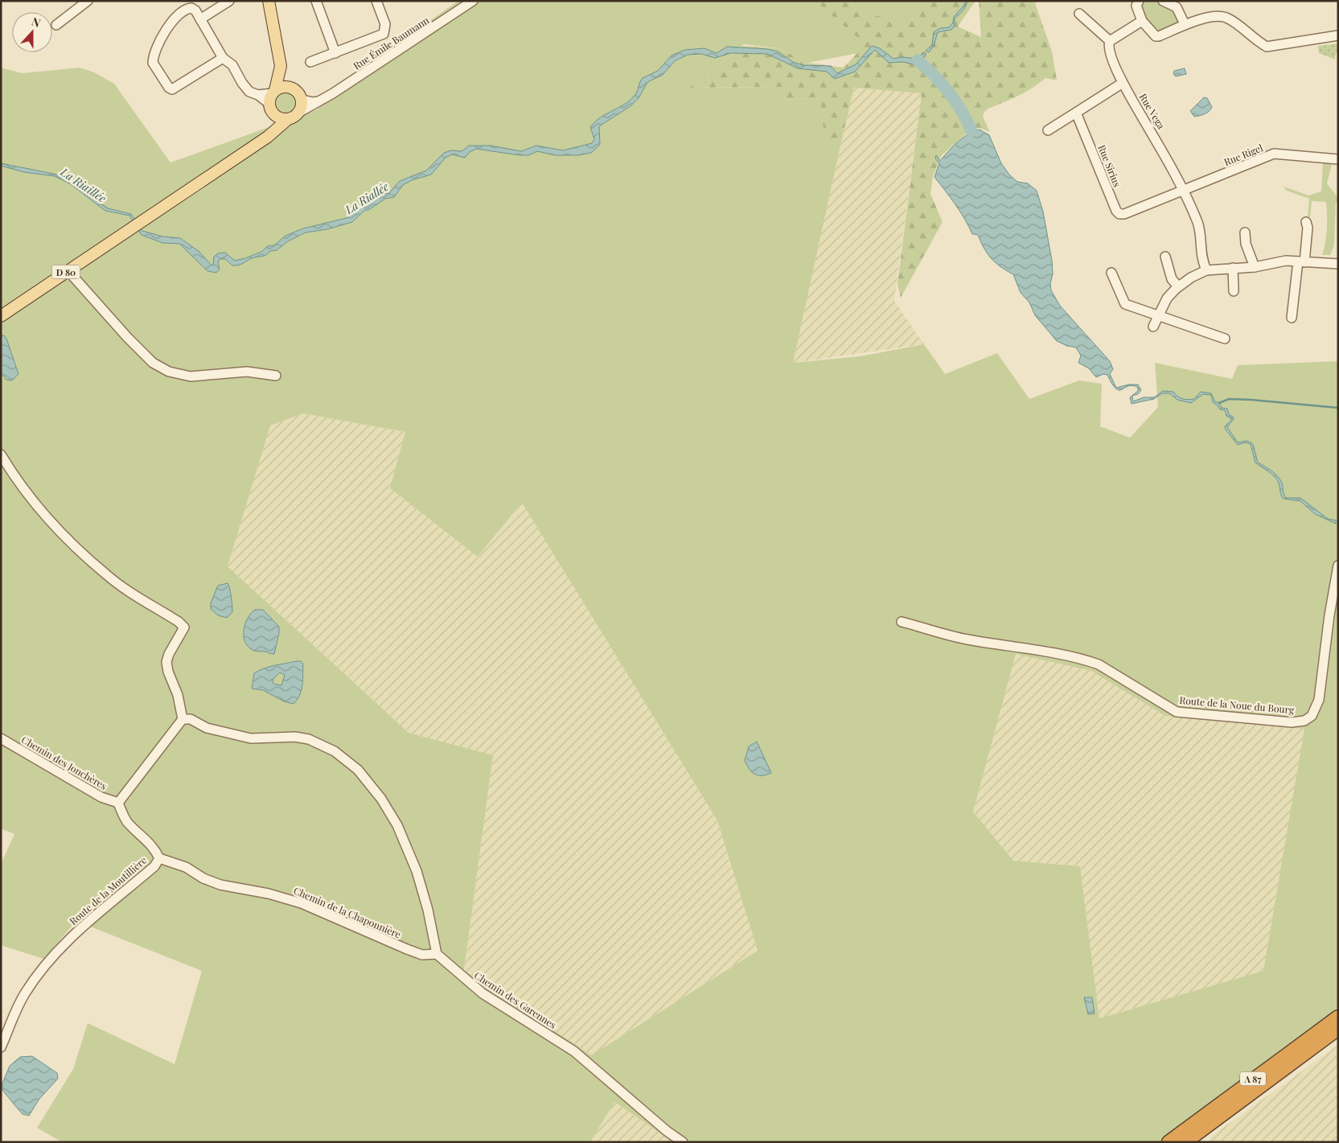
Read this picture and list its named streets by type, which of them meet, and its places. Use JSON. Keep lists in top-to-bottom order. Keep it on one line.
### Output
{"streets":{"highway":["A 87"],"main road":["D 80"],"street":["Rue Émile Baumann","Rue Vega","Rue Rigel","Rue Sirius","Route de la Noue du Bourg","Chemin des Jonchères","Route de la Moutillière","Chemin de la Chaponnière","Chemin des Garennes"]},"crossings":[["Rue Émile Baumann","D 80"],["Rue Vega","Rue Rigel"],["Rue Vega","Rue Sirius"],["Rue Rigel","Rue Sirius"],["Chemin des Jonchères","Route de la Moutillière"],["Route de la Moutillière","Chemin de la Chaponnière"],["Chemin de la Chaponnière","Chemin des Garennes"]],"water":["La Riaillée","La Riallée"],"north":"top"}
